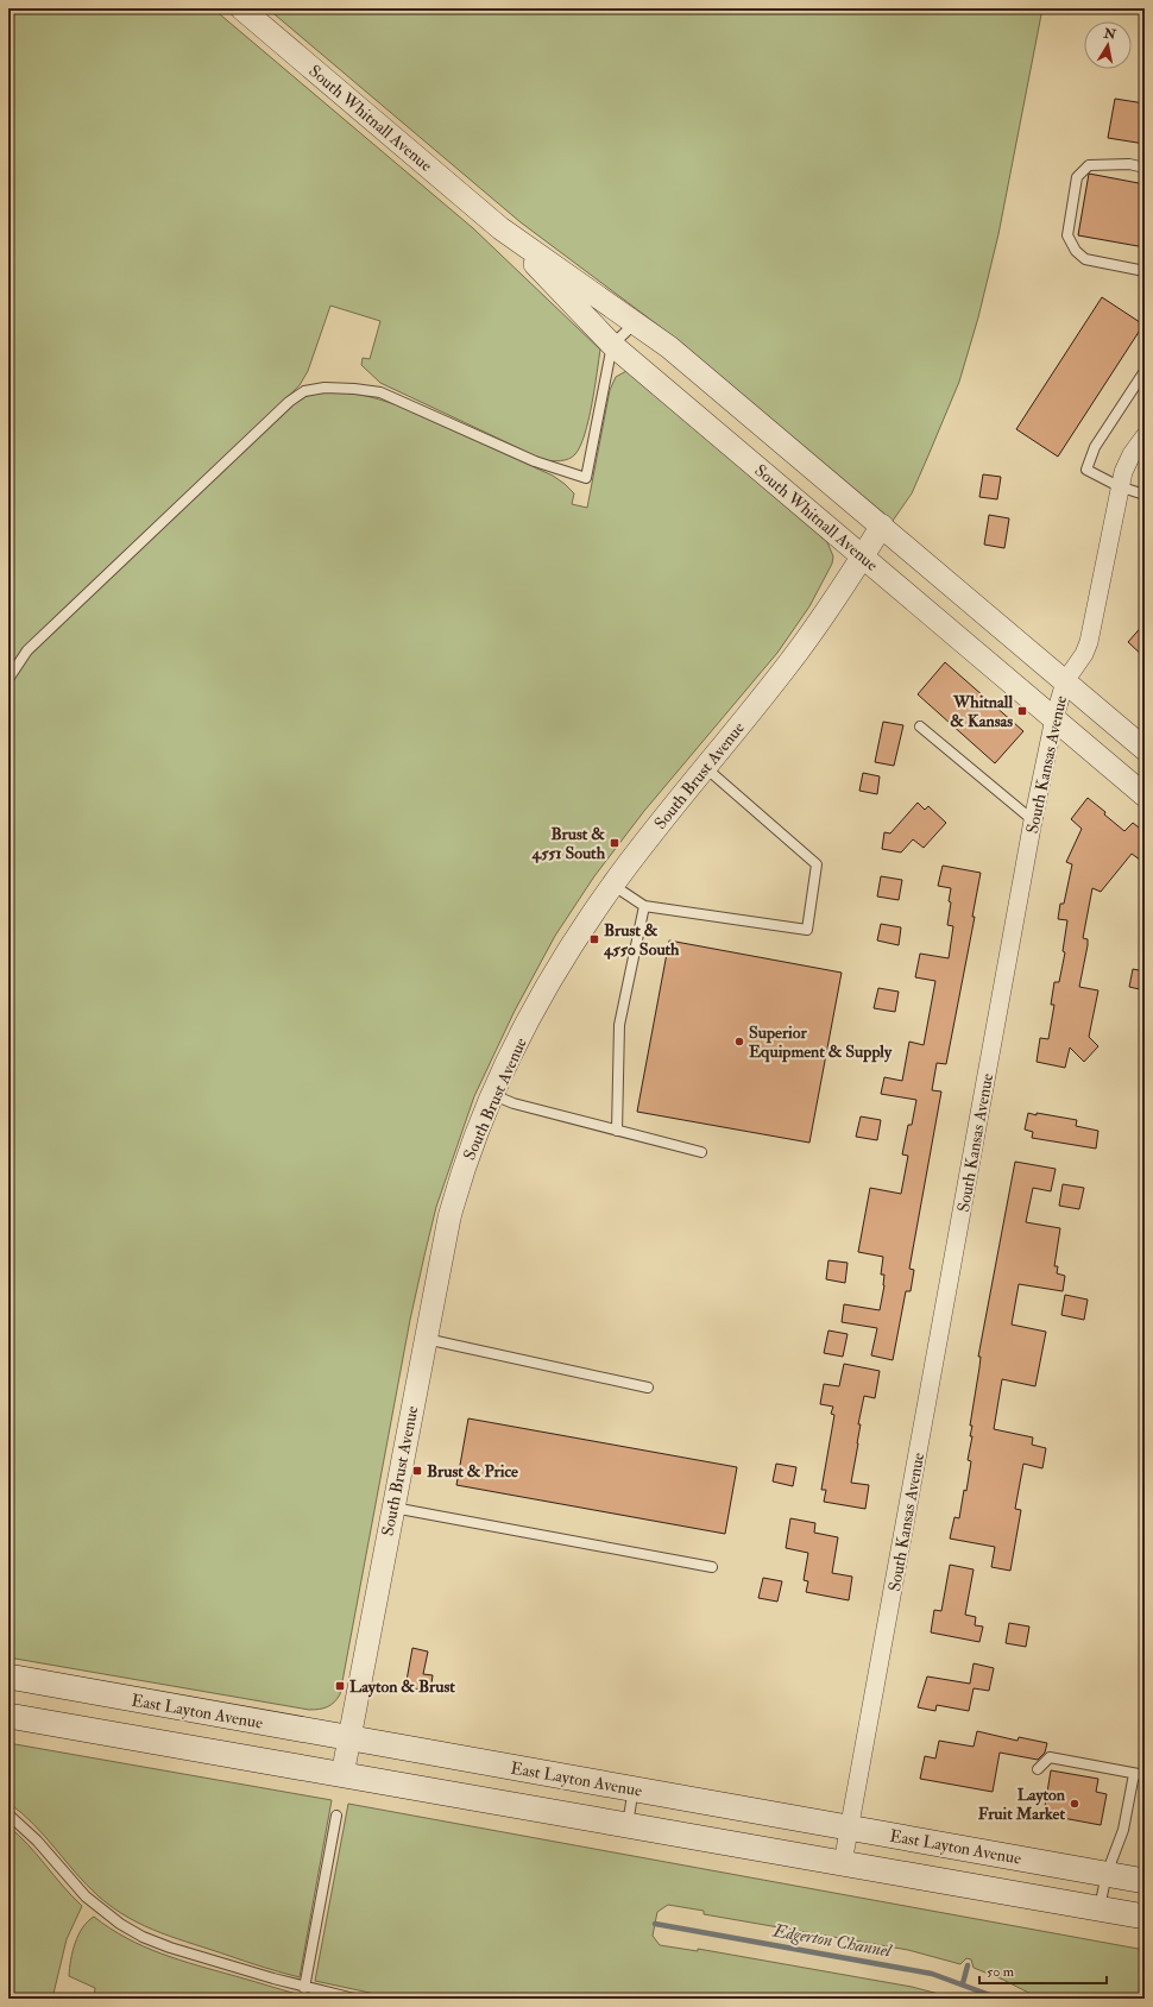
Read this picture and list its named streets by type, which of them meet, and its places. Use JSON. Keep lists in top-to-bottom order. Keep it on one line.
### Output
{"streets":{"main road":["East Layton Avenue"],"street":["South Whitnall Avenue","South Kansas Avenue","South Brust Avenue"]},"crossings":[["South Whitnall Avenue","South Kansas Avenue"],["South Whitnall Avenue","South Brust Avenue"],["South Kansas Avenue","East Layton Avenue"],["South Brust Avenue","East Layton Avenue"]],"water":["Edgerton Channel"],"places":{"transit":["Whitnall & Kansas","Brust & 4551 South","Brust & 4550 South","Brust & Price","Layton & Brust"],"other":["Superior Equipment & Supply","Layton Fruit Market"]},"scale_bar":"50 m","north":"top"}
